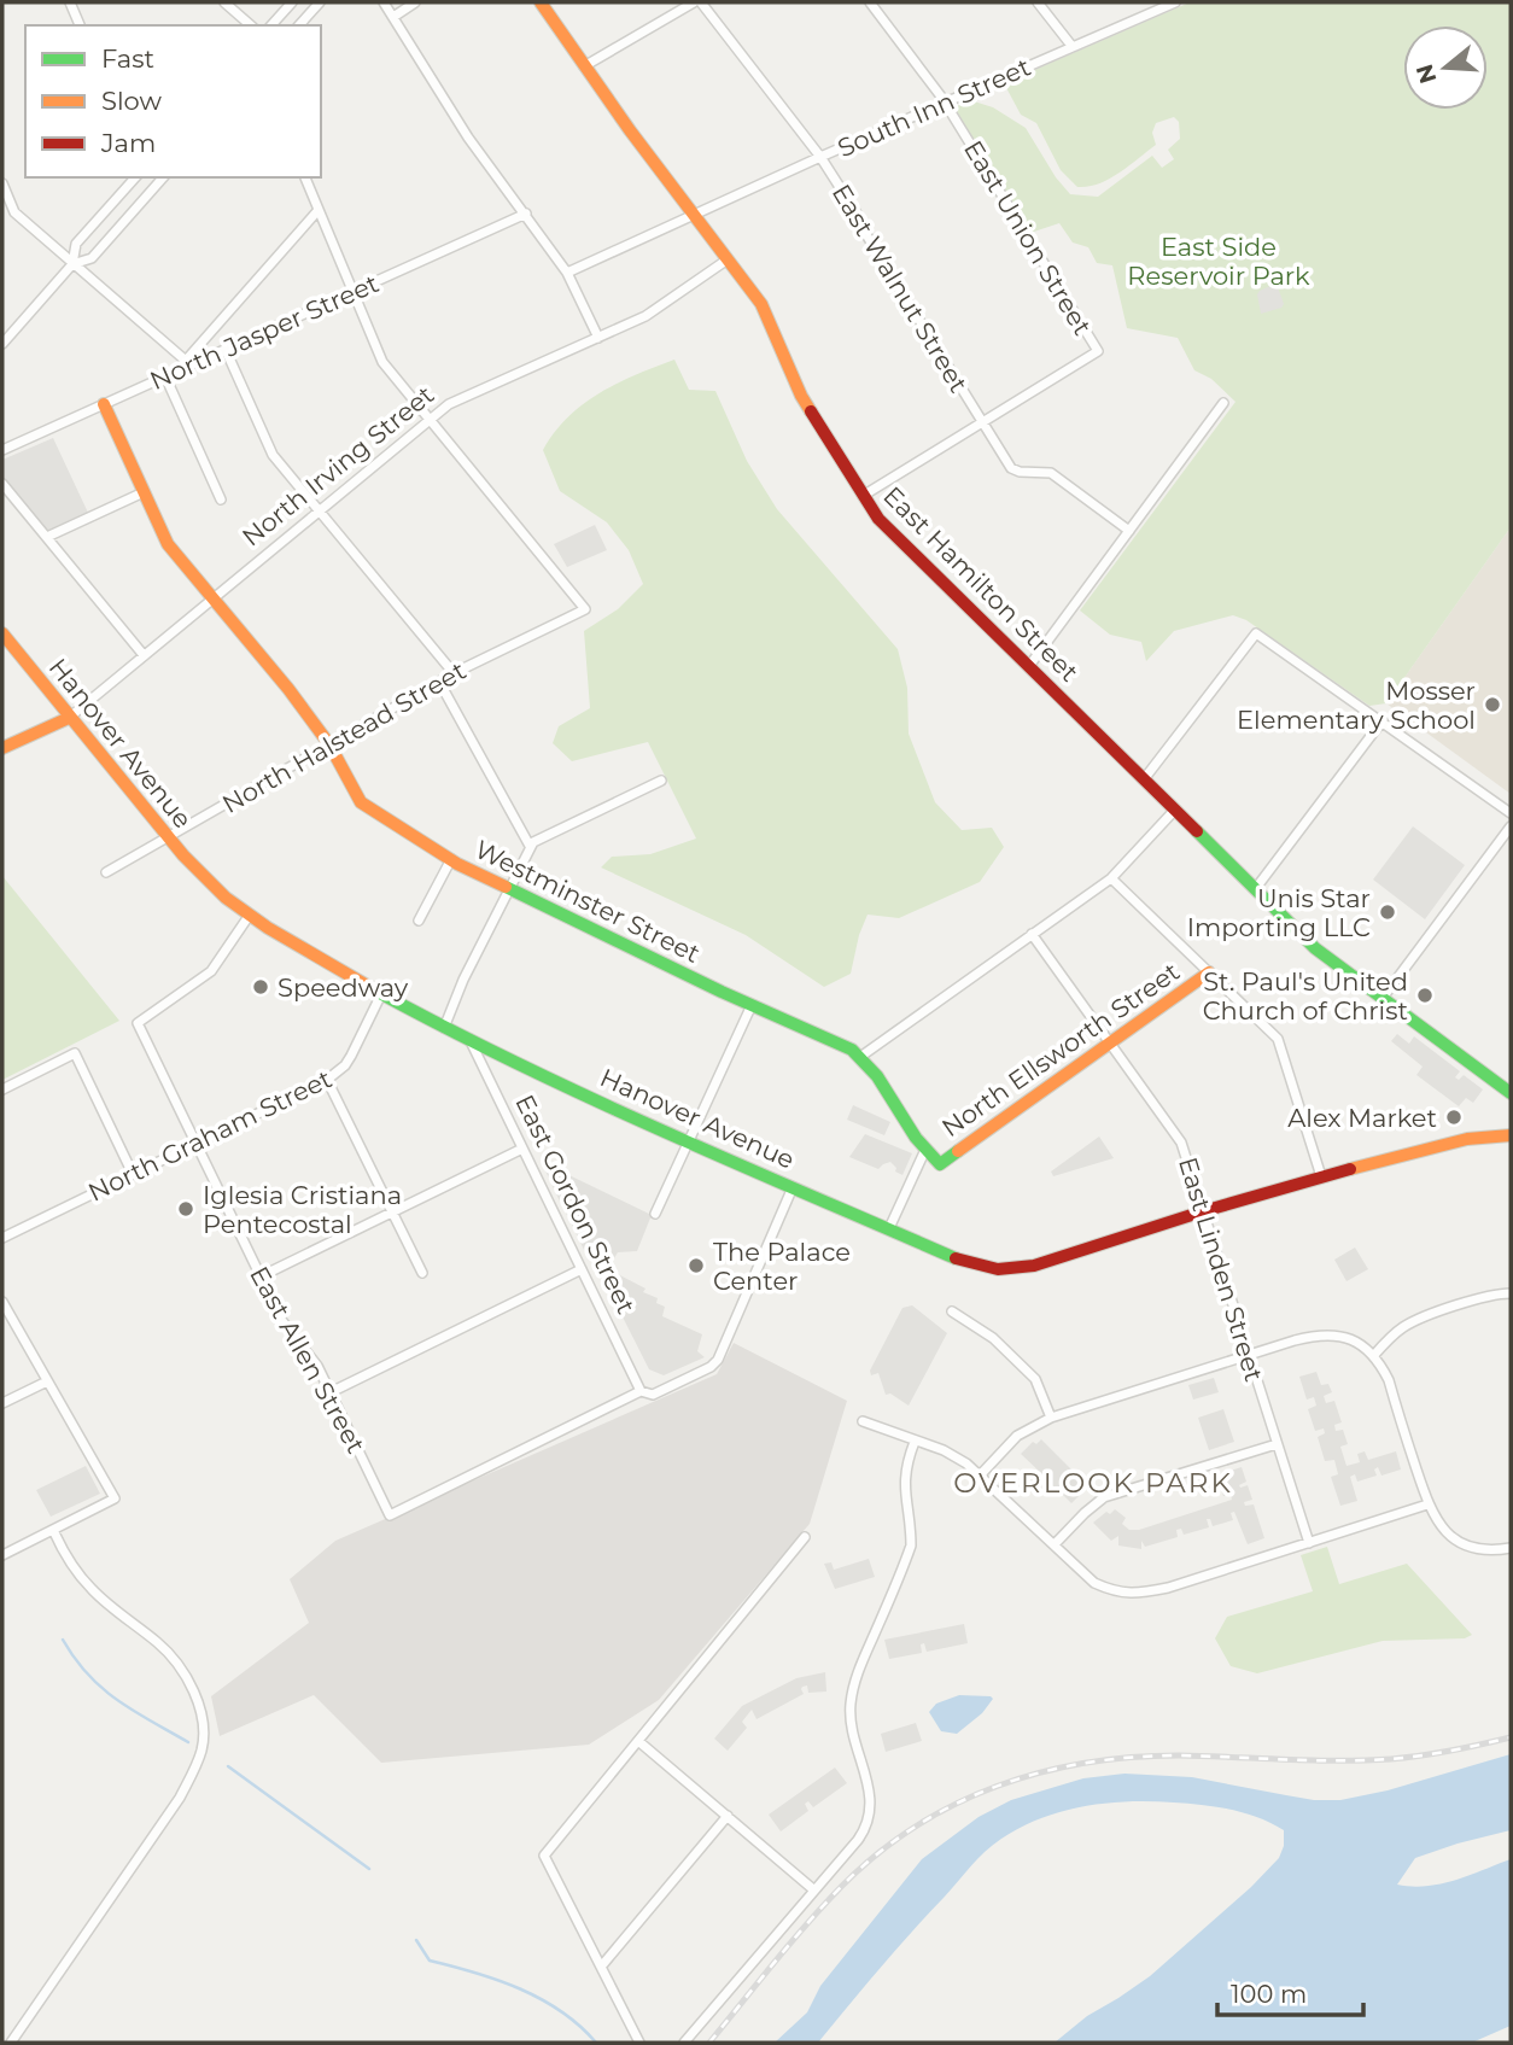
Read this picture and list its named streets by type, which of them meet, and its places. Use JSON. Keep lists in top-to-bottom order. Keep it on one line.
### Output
{"streets":{"street":["South Inn Street","East Union Street","East Walnut Street","North Jasper Street","North Irving Street","East Hamilton Street","North Halstead Street","Hanover Avenue","Westminster Street","North Ellsworth Street","North Graham Street","East Gordon Street","East Linden Street","East Allen Street"]},"crossings":[["South Inn Street","East Union Street"],["South Inn Street","East Walnut Street"],["South Inn Street","East Hamilton Street"],["East Union Street","East Walnut Street"],["North Irving Street","East Hamilton Street"],["North Irving Street","North Halstead Street"],["North Irving Street","Hanover Avenue"],["North Halstead Street","Hanover Avenue"],["North Halstead Street","Westminster Street"],["Hanover Avenue","North Ellsworth Street"],["Hanover Avenue","North Graham Street"],["Hanover Avenue","East Gordon Street"],["Hanover Avenue","East Linden Street"],["Hanover Avenue","East Allen Street"],["North Ellsworth Street","East Linden Street"],["North Graham Street","East Allen Street"],["East Gordon Street","East Allen Street"]],"districts":["OVERLOOK PARK"],"parks":["East Side Reservoir Park"],"places":["Mosser Elementary School","Unis Star Importing LLC","Speedway","St. Paul's United Church of Christ","Alex Market","Iglesia Cristiana Pentecostal","The Palace Center"],"legend":["Fast","Slow","Jam"],"scale_bar":"100 m","north":"left"}
